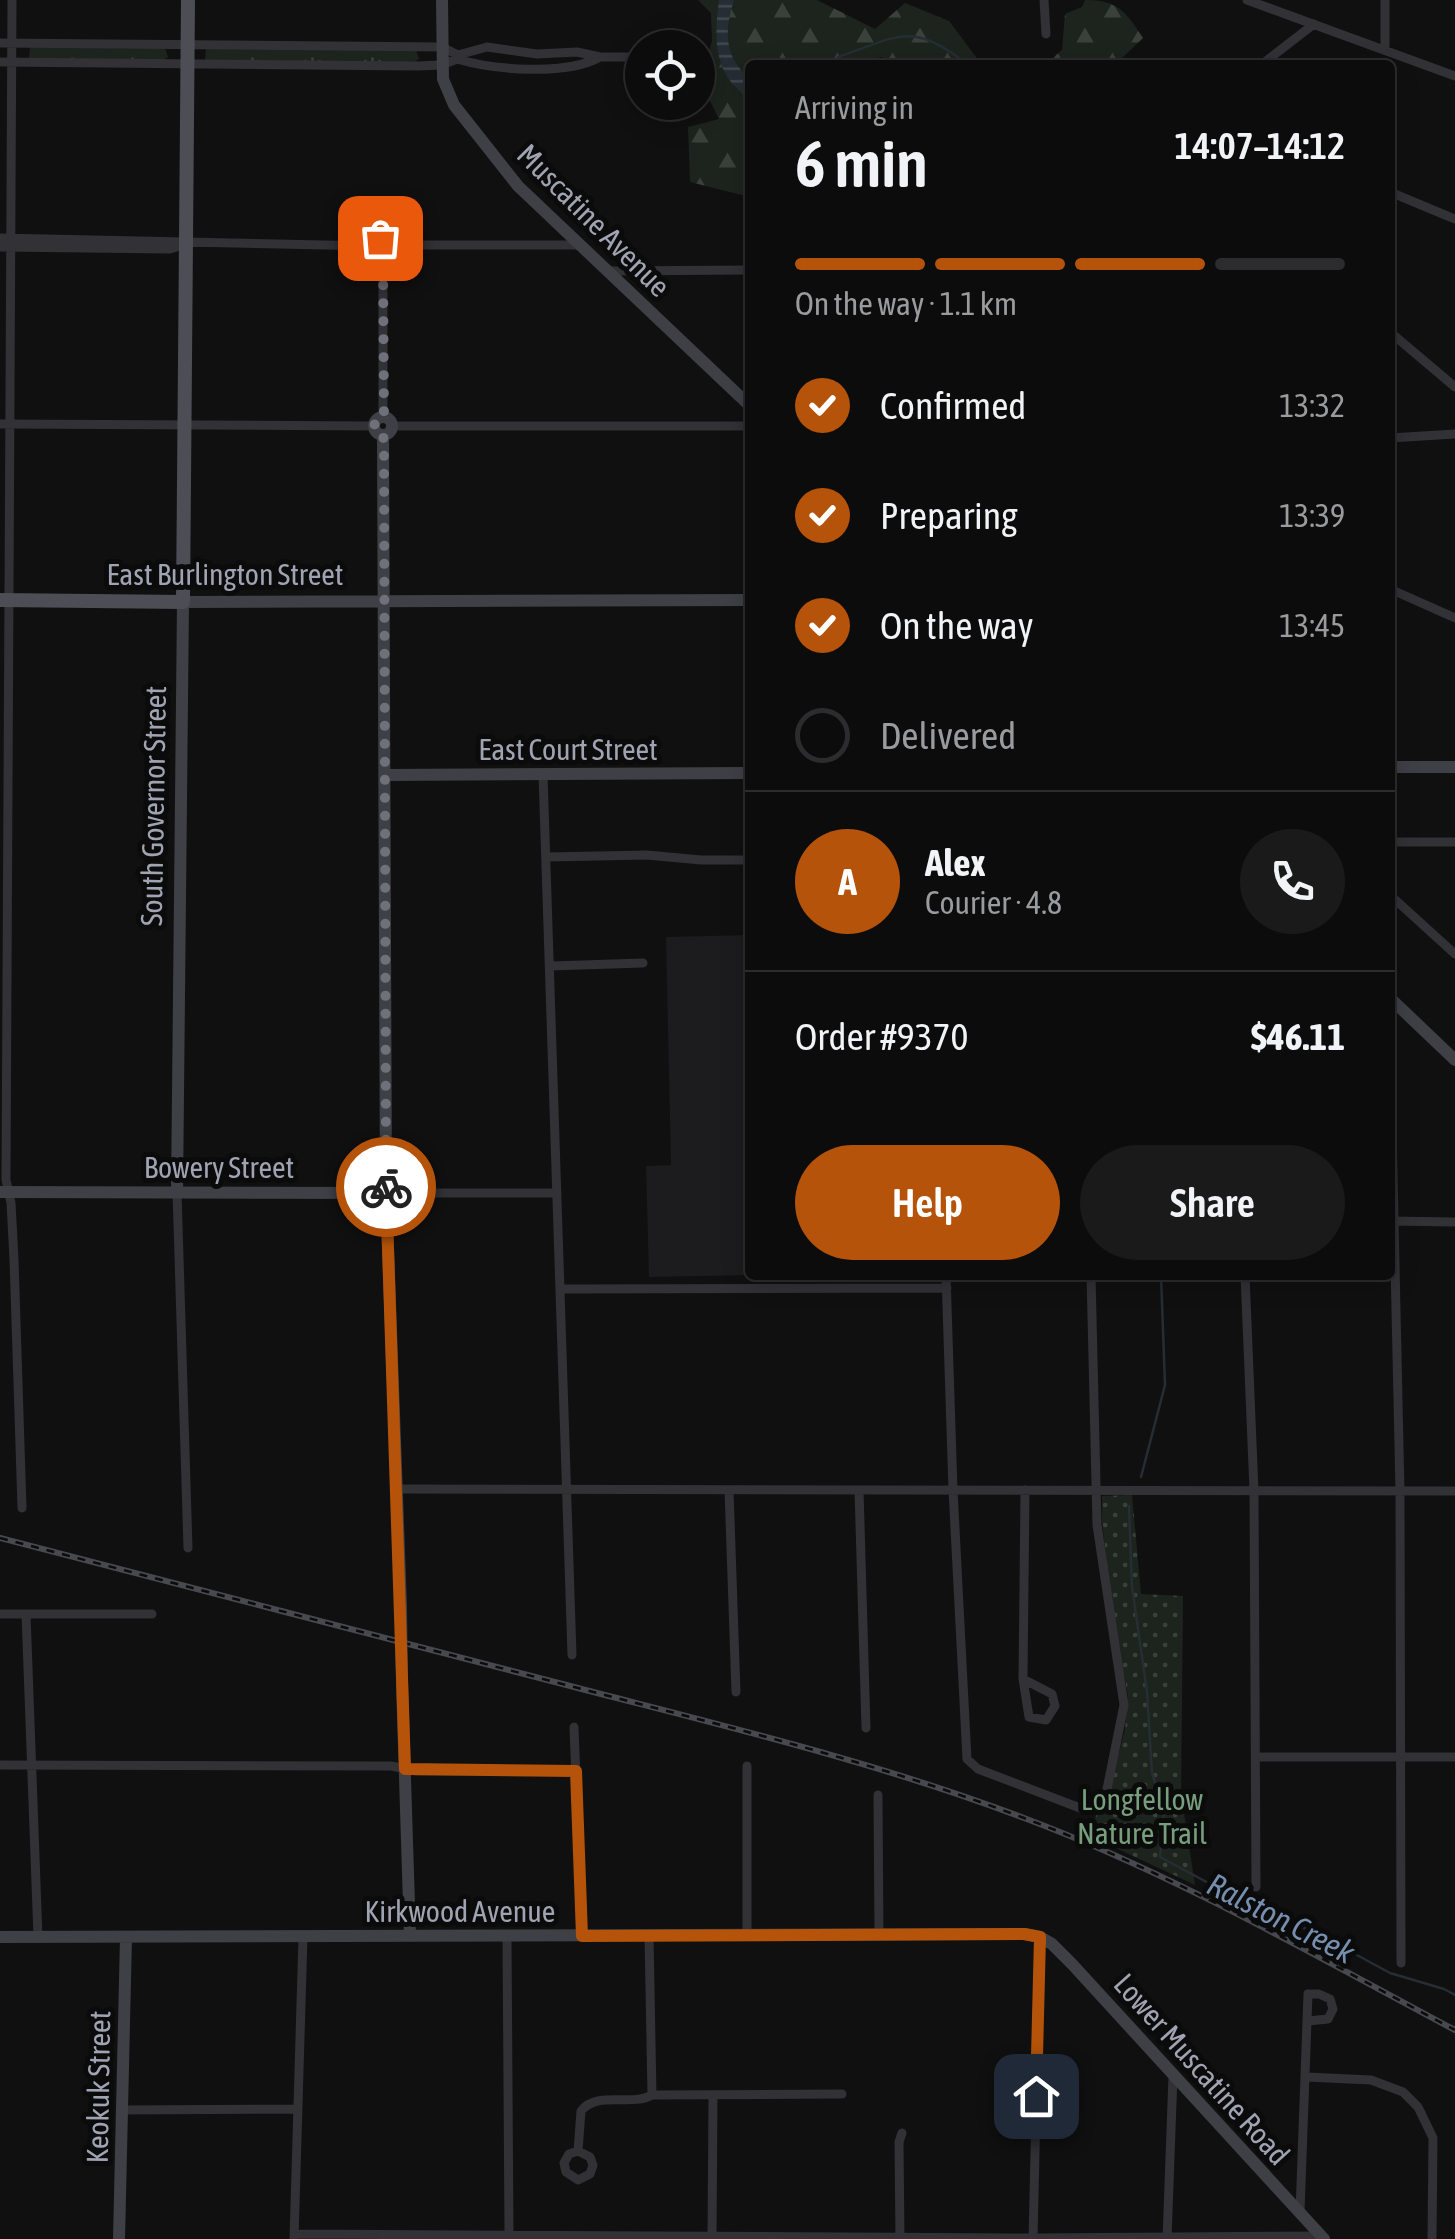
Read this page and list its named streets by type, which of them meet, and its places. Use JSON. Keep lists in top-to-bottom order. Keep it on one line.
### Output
{"streets":{"main road":["East Burlington Street","South Governor Street"],"street":["Muscatine Avenue","East Court Street","Bowery Street","Kirkwood Avenue","Lower Muscatine Road","Keokuk Street"]},"crossings":[["East Burlington Street","South Governor Street"],["South Governor Street","Bowery Street"],["Kirkwood Avenue","Lower Muscatine Road"],["Kirkwood Avenue","Keokuk Street"]],"water":["Ralston Creek"],"parks":["Longfellow Nature Trail"],"page":{"heading":["6 min","Arriving in","14:07–14:12"],"panel":["Alex","Courier · 4.8","Order #9370","$46.11"],"bar":"On the way · 1.1 km","list":[["Confirmed","13:32"],["Preparing","13:39"],["On the way","13:45"],"Delivered"],"round":"A","buttons":["Help","Share"]}}
